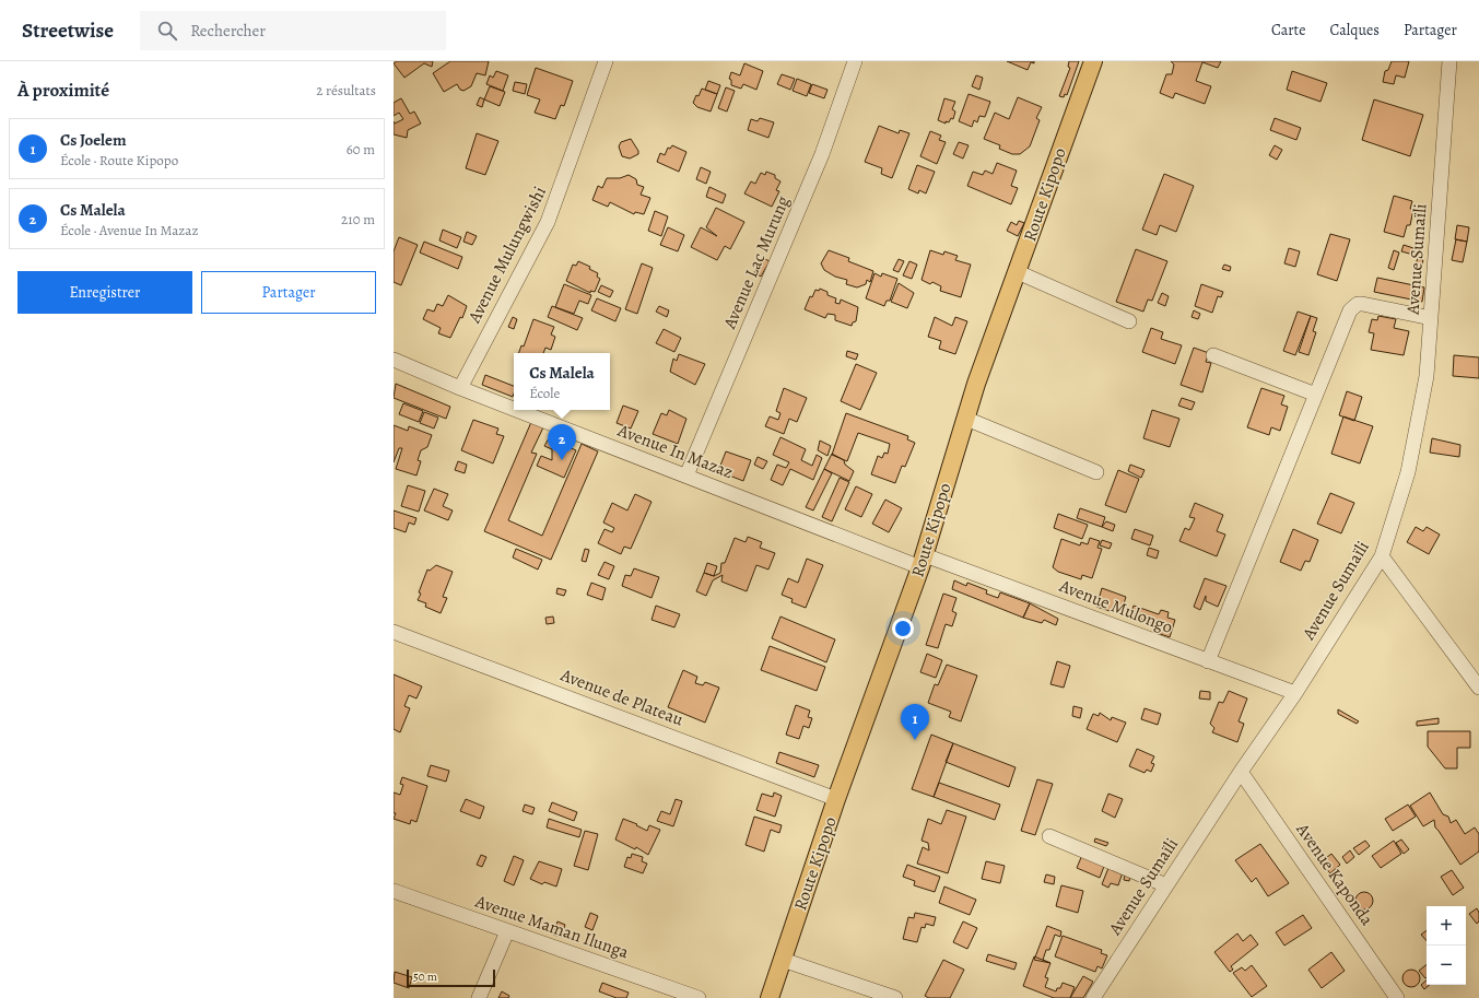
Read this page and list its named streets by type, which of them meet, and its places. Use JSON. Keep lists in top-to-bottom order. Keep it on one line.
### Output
{"streets":{"main road":["Route Kipopo"],"street":["Avenue Mulungwishi","Avenue Sumaïli","Avenue Lac Murung","Avenue In Mazaz","Avenue Mulongo","Avenue de Plateau","Avenue Kaponda","Avenue Maman Ilunga"]},"crossings":[["Route Kipopo","Avenue In Mazaz"],["Route Kipopo","Avenue Mulongo"],["Route Kipopo","Avenue de Plateau"],["Avenue Mulungwishi","Avenue In Mazaz"],["Avenue Sumaïli","Avenue Mulongo"],["Avenue Sumaïli","Avenue Kaponda"],["Avenue Lac Murung","Avenue In Mazaz"],["Avenue In Mazaz","Avenue Mulongo"]],"scale_bar":"50 m","page":{"header":"Streetwise","search":"Rechercher","nav":["Carte","Calques","Partager"],"heading":["À proximité","2 résultats"],"list":[{"mark":"1","name":"Cs Joelem","note":"École · Route Kipopo","value":"60 m"},{"mark":"2","name":"Cs Malela","note":"École · Avenue In Mazaz","value":"210 m"}],"buttons":["Enregistrer","Partager"],"popup":["Cs Malela","École"],"pins":["2","1"],"map_buttons":["+","−"],"scale":"50 m"}}
